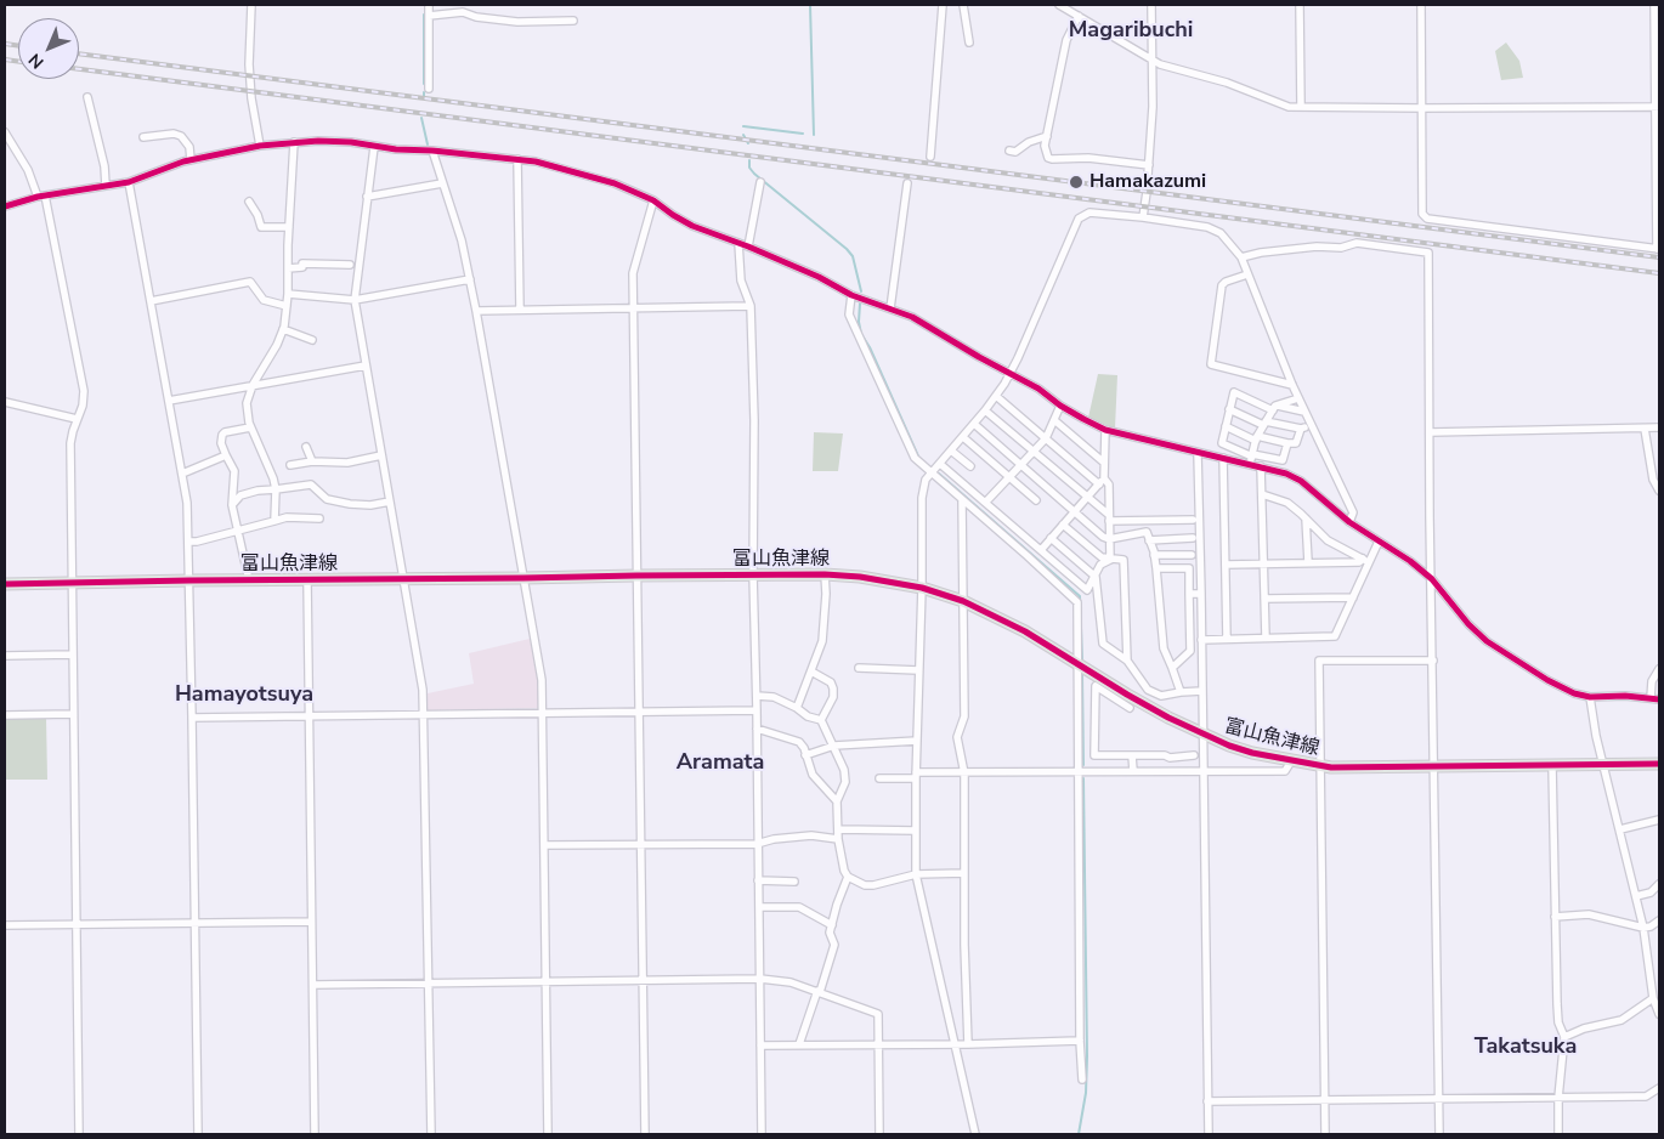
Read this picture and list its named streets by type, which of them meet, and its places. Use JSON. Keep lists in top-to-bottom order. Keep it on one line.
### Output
{"streets":{"main road":["富山魚津線"]},"districts":["Magaribuchi","Hamayotsuya","Aramata","Takatsuka"],"places":["Hamakazumi"],"north":"bottom left"}
